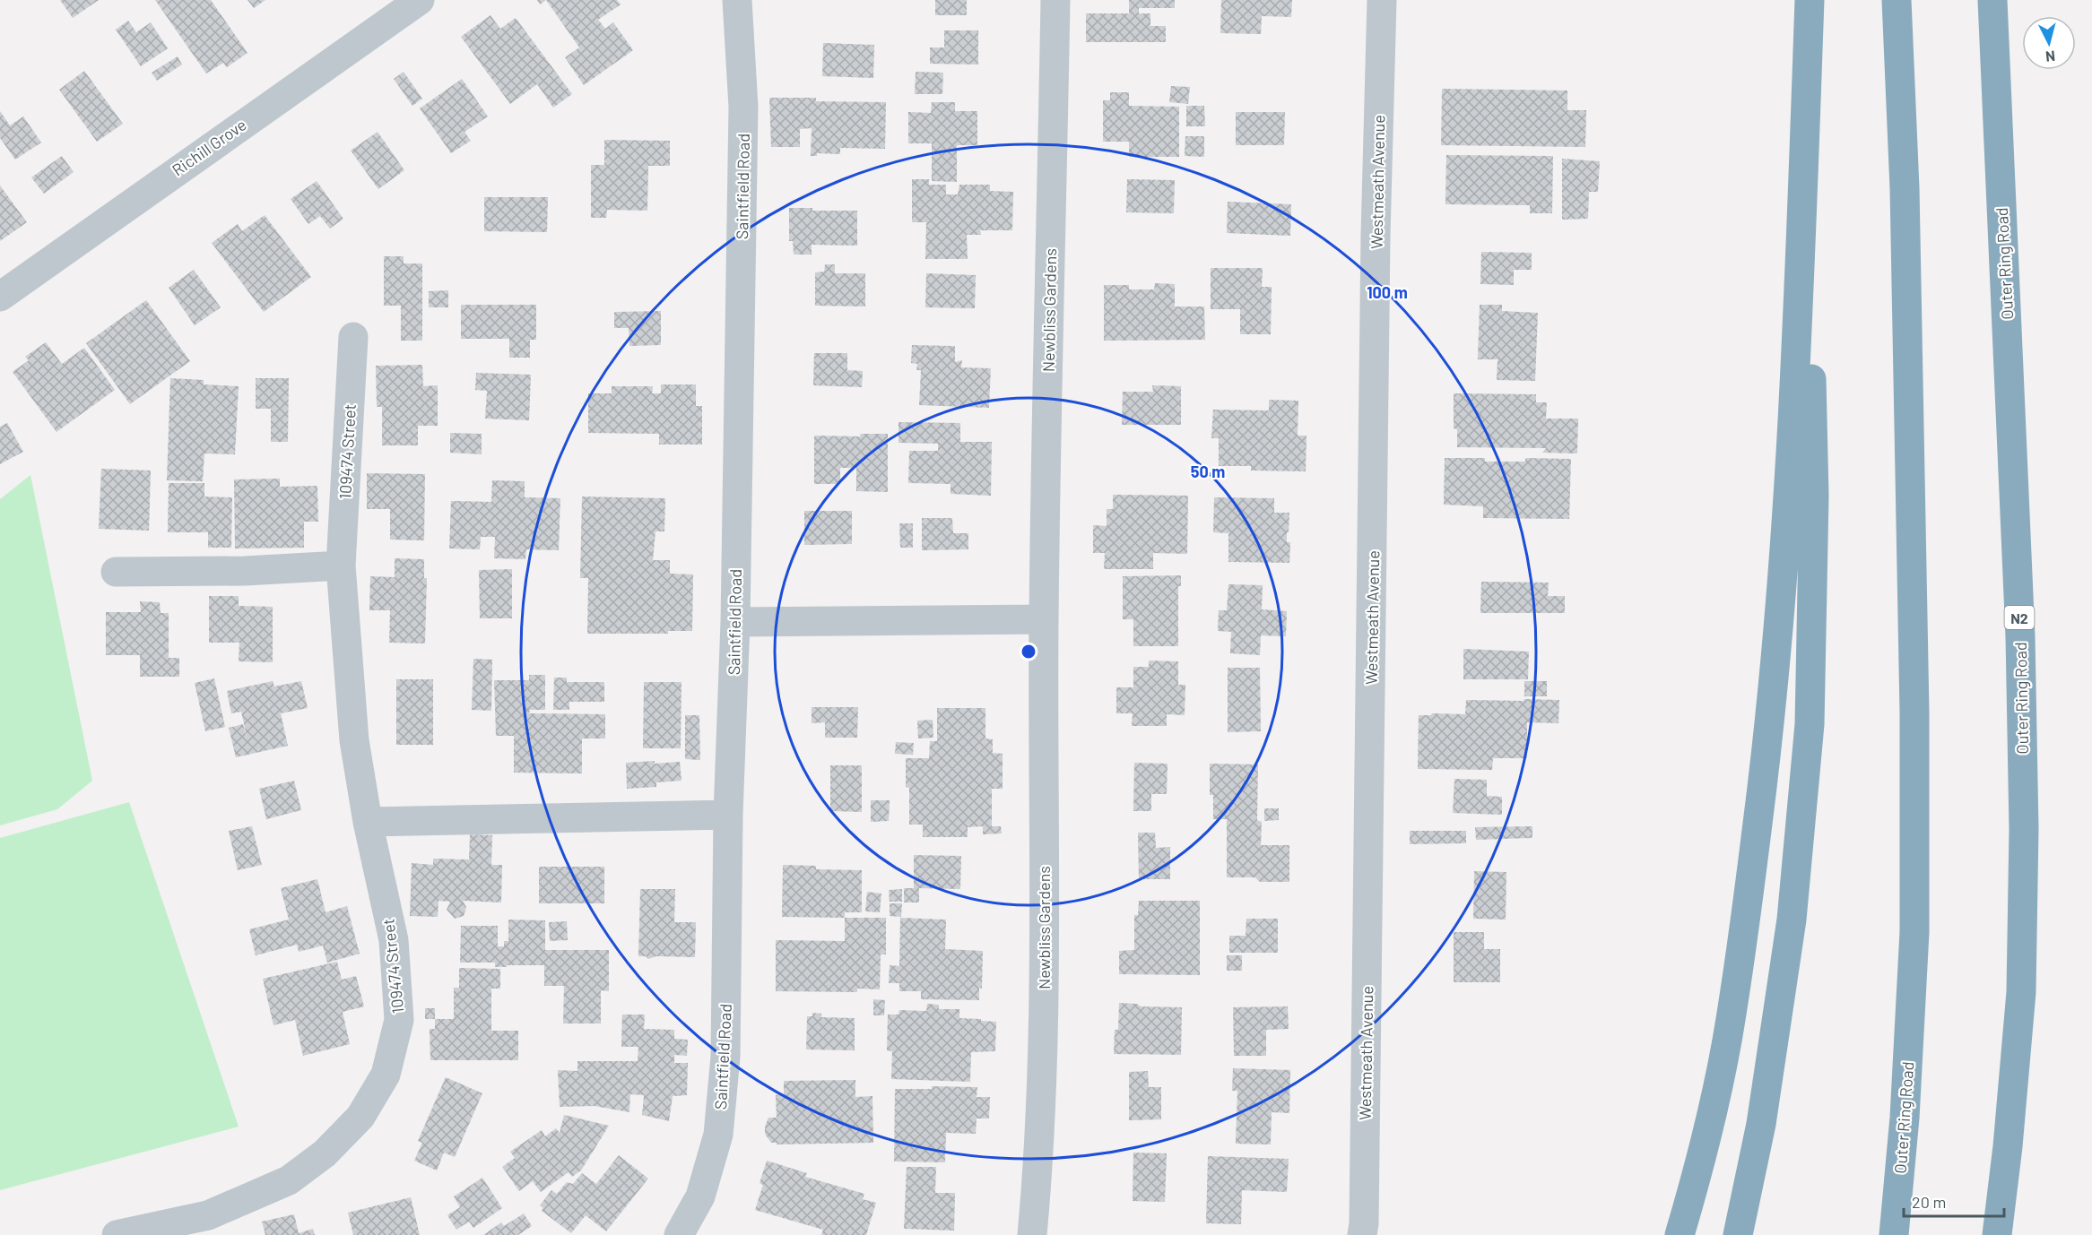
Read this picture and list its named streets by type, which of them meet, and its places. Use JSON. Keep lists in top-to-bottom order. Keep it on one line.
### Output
{"streets":{"highway":["Outer Ring Road","N2"],"street":["Richill Grove","Westmeath Avenue","Saintfield Road","Newbliss Gardens","109474 Street"]},"scale_bar":"20 m","north":"bottom","rings":["100 m","50 m"]}
